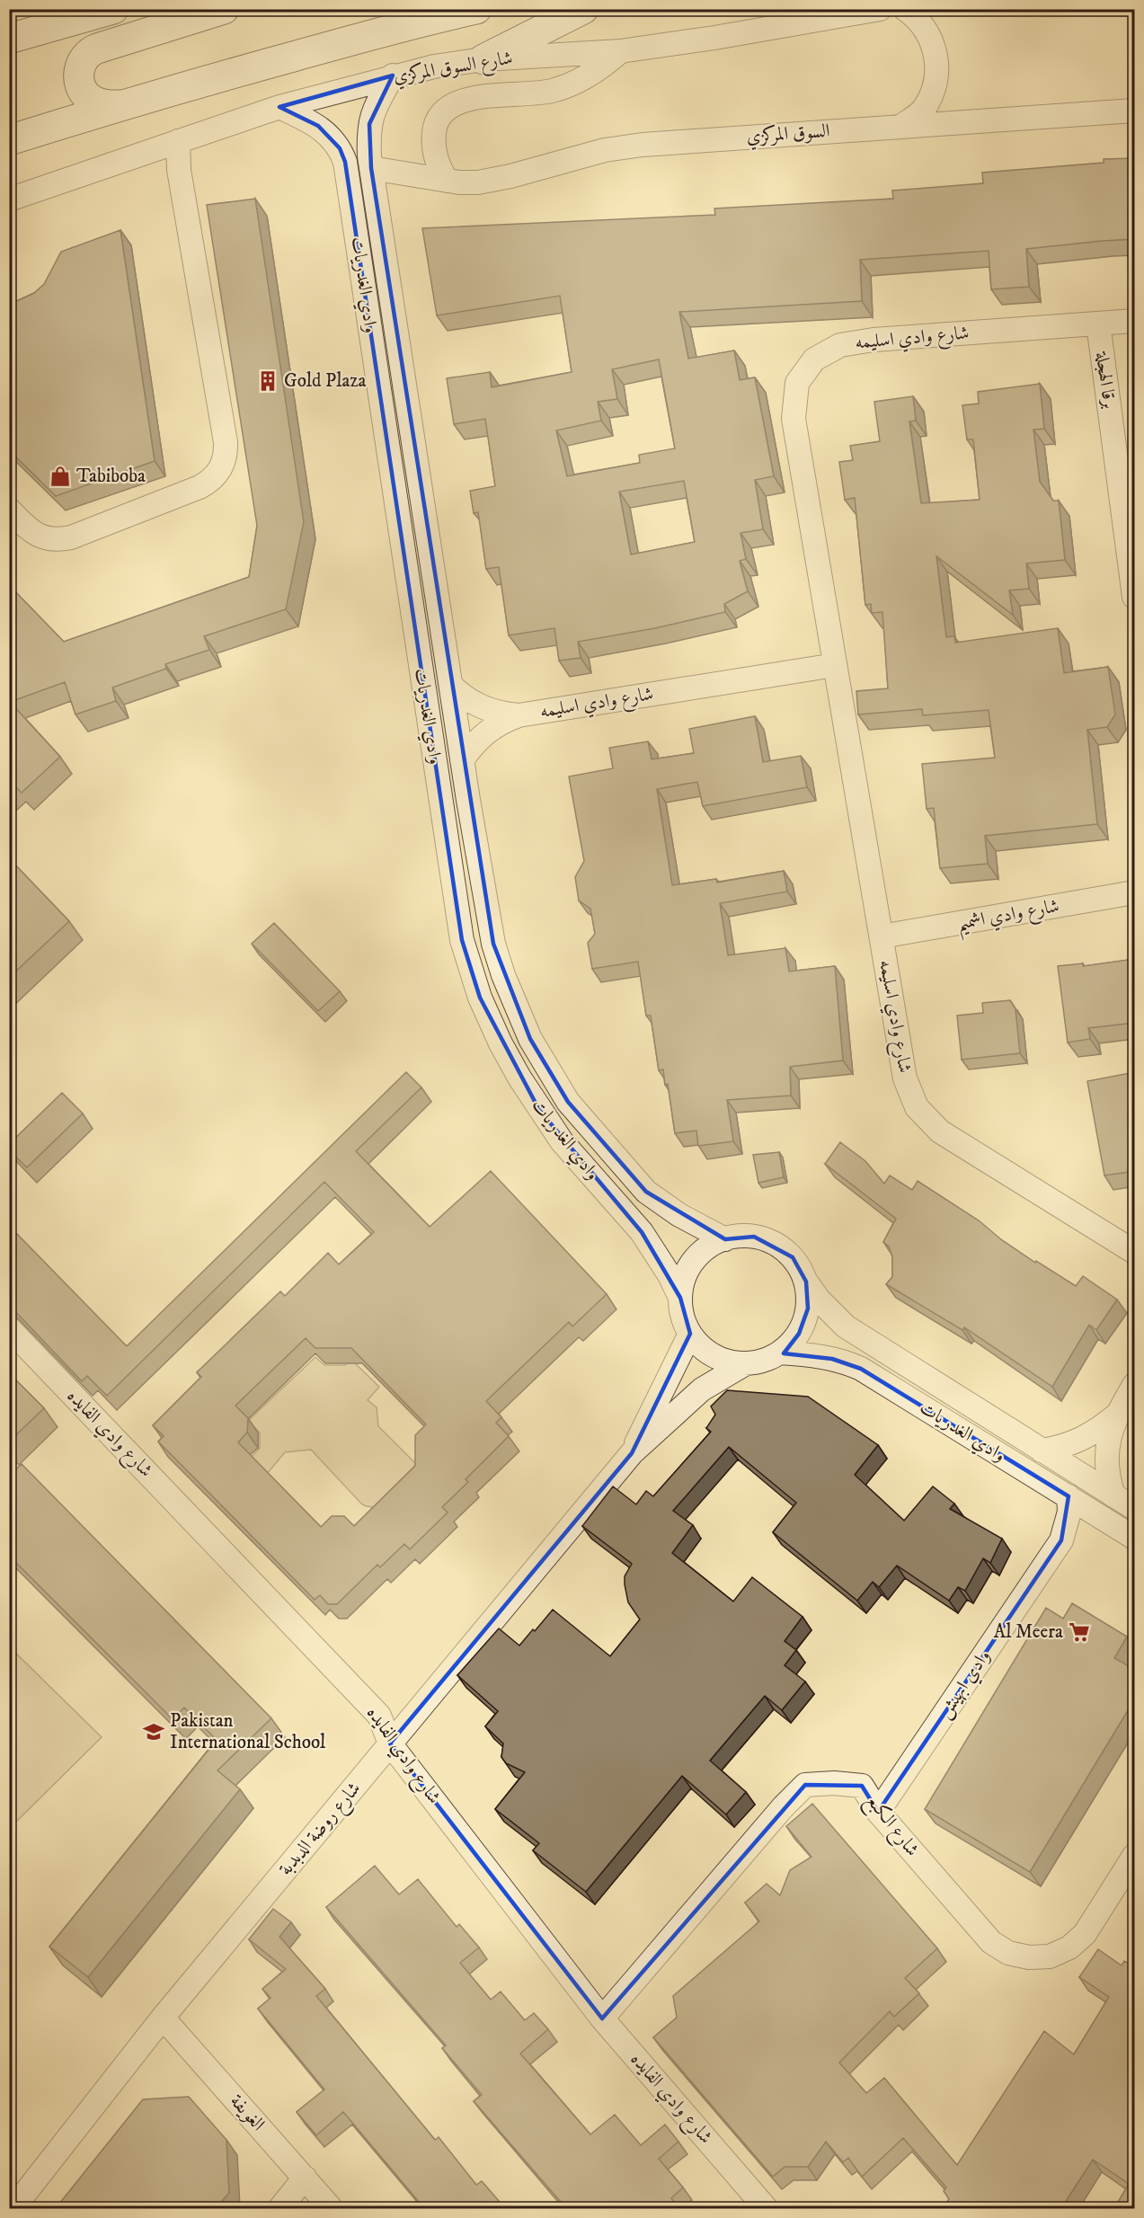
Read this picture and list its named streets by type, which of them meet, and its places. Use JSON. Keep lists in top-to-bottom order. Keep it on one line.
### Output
{"streets":{"street":["شارع السوق المركزي","السوق المركزي","وادي الغدريات","شارع وادي اسليمه","برقا الهجلة","شارع وادي اشميم","شارع وادي الفايده","وادي ابهيش","شارع الكبع","شارع روضة الدبدبة","الغويفة"]},"crossings":[["شارع السوق المركزي","وادي الغدريات"],["السوق المركزي","وادي الغدريات"],["وادي الغدريات","شارع وادي اسليمه"],["وادي الغدريات","وادي ابهيش"],["وادي الغدريات","شارع روضة الدبدبة"],["شارع وادي اسليمه","برقا الهجلة"],["شارع وادي اسليمه","شارع وادي اشميم"],["شارع وادي الفايده","شارع الكبع"],["شارع وادي الفايده","شارع روضة الدبدبة"],["وادي ابهيش","شارع الكبع"],["شارع روضة الدبدبة","الغويفة"]],"places":{"building":["Gold Plaza"],"shop":["Tabiboba"],"supermarket":["Al Meera"],"school or university":["Pakistan International School"]}}
